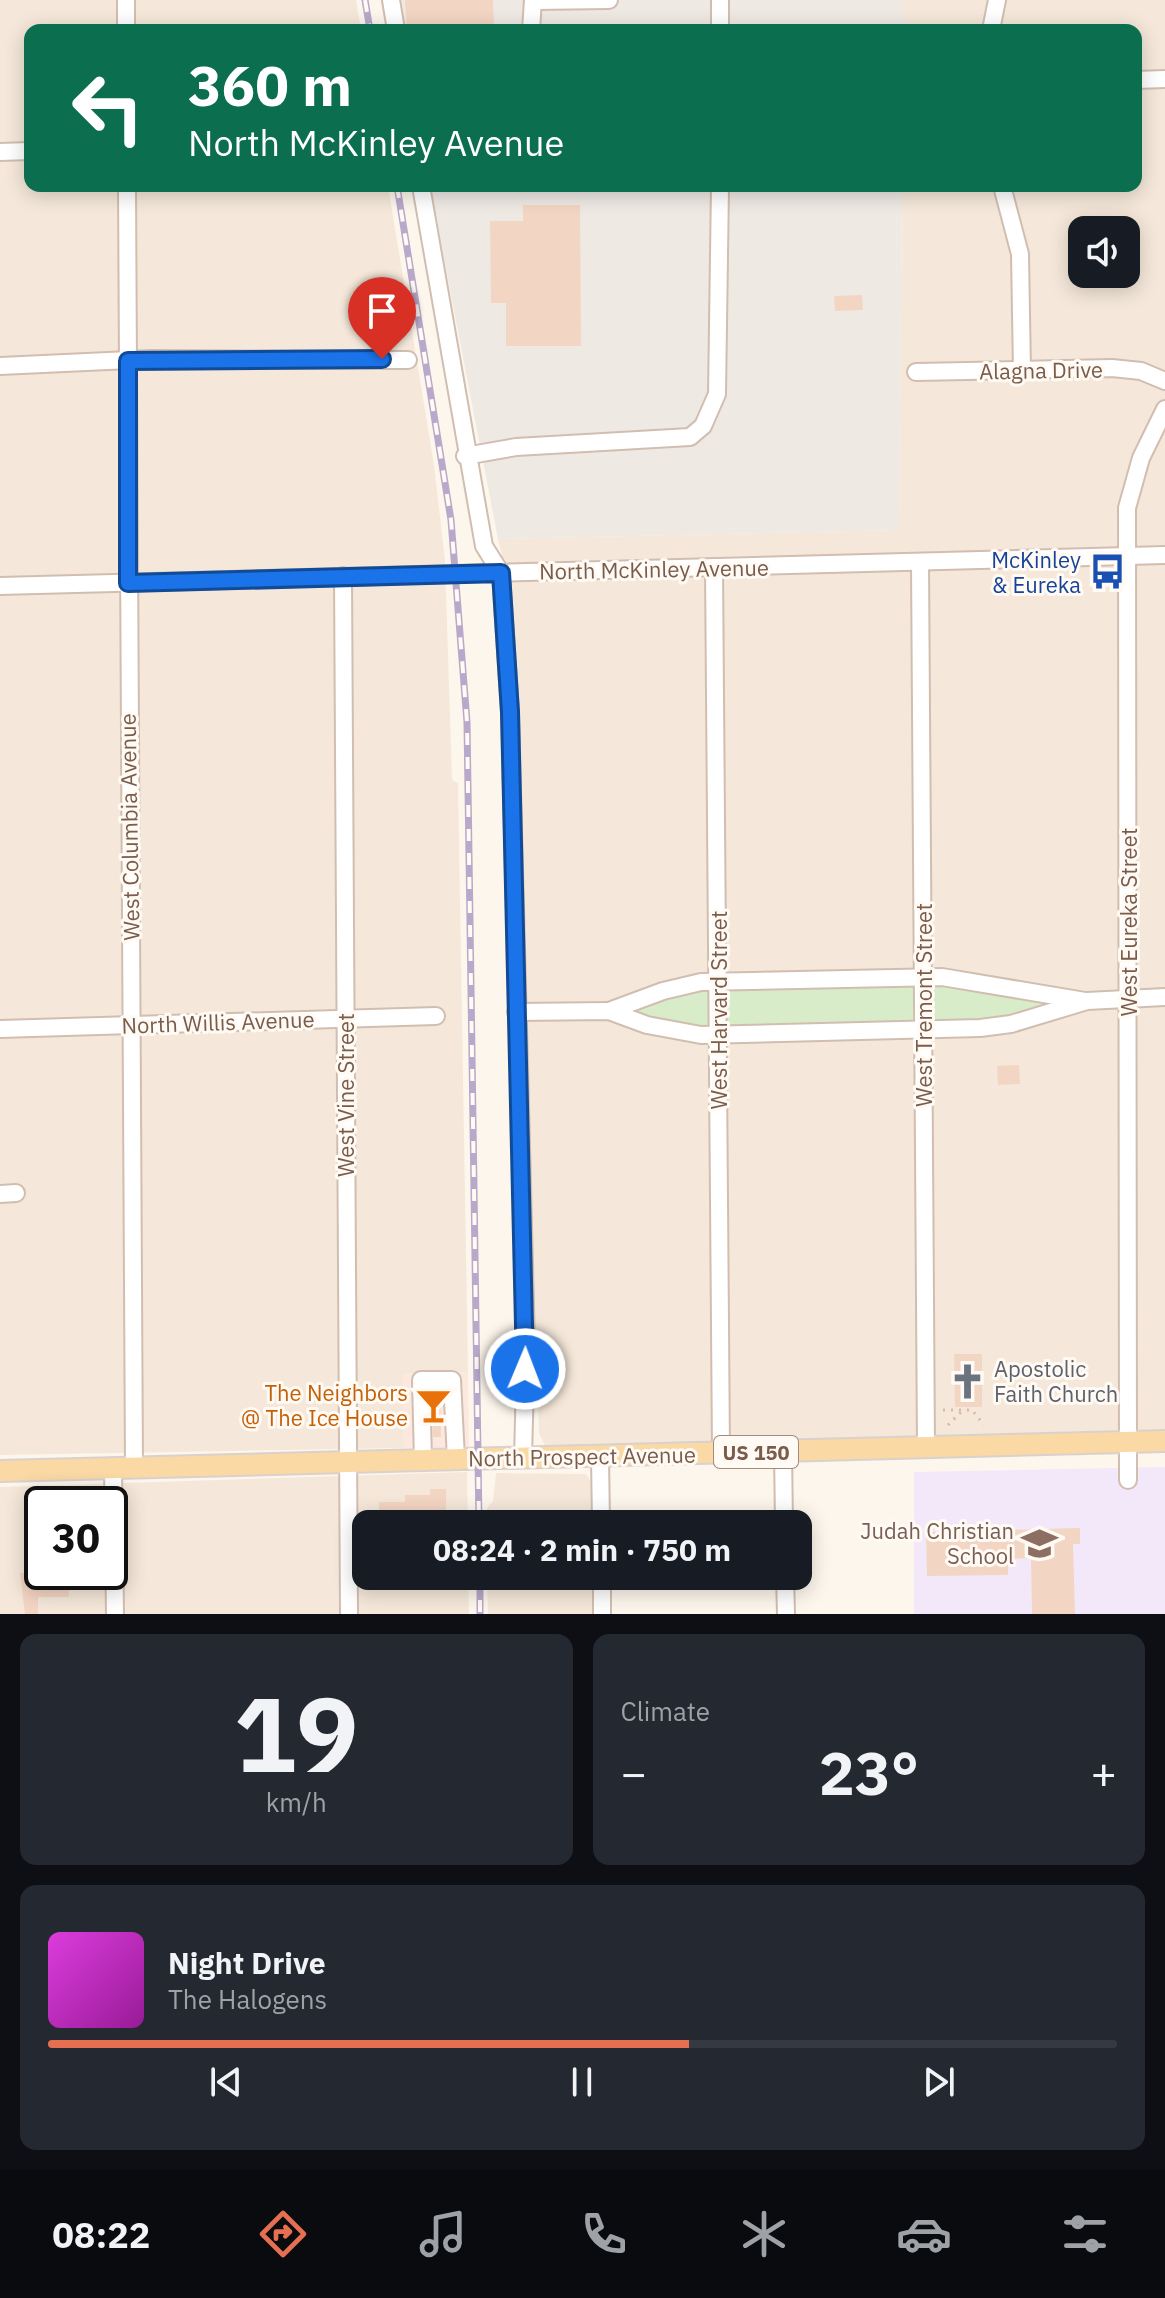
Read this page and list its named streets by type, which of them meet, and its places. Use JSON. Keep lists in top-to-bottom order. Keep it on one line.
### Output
{"streets":{"main road":["US 150","North Prospect Avenue"],"street":["Alagna Drive","North McKinley Avenue","West Columbia Avenue","West Eureka Street","West Tremont Street","West Harvard Street","North Willis Avenue","West Vine Street"]},"crossings":[["North McKinley Avenue","West Columbia Avenue"],["North McKinley Avenue","West Eureka Street"],["North McKinley Avenue","West Tremont Street"],["North McKinley Avenue","West Harvard Street"],["North McKinley Avenue","West Vine Street"],["West Columbia Avenue","North Willis Avenue"],["West Columbia Avenue","North Prospect Avenue"],["West Eureka Street","North Prospect Avenue"],["West Tremont Street","North Prospect Avenue"],["West Harvard Street","North Prospect Avenue"],["North Willis Avenue","West Vine Street"],["West Vine Street","North Prospect Avenue"]],"places":{"bus stop":["McKinley & Eureka"],"church":["Apostolic Faith Church"],"bar":["The Neighbors @ The Ice House"],"school or university":["Judah Christian School"]},"page":{"turn":["360 m","North McKinley Avenue"],"limit":"30","trip":"08:24 · 2 min · 750 m","tile":[["19","km/h"],"Climate"],"heat":["−","23°","+"],"song":["Night Drive","The Halogens"],"tabs":"08:22"}}
